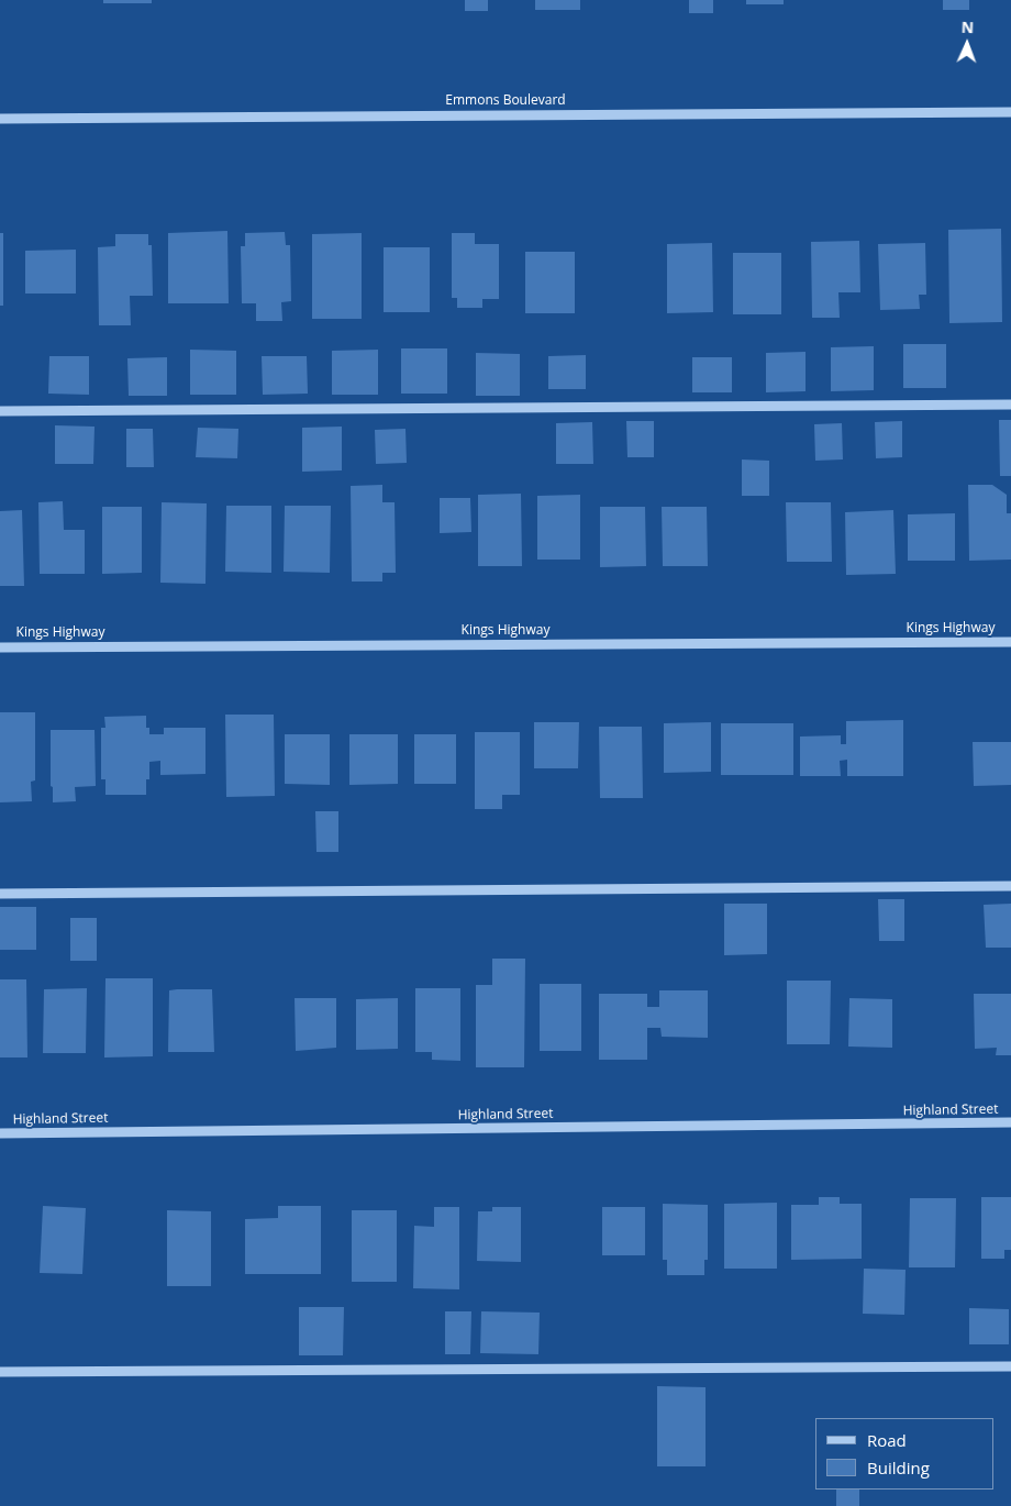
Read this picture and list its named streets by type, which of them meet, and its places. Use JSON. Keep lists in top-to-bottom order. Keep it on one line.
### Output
{"streets":{"street":["Emmons Boulevard","Kings Highway","Highland Street"]},"legend":["Road","Building"],"north":"top"}
